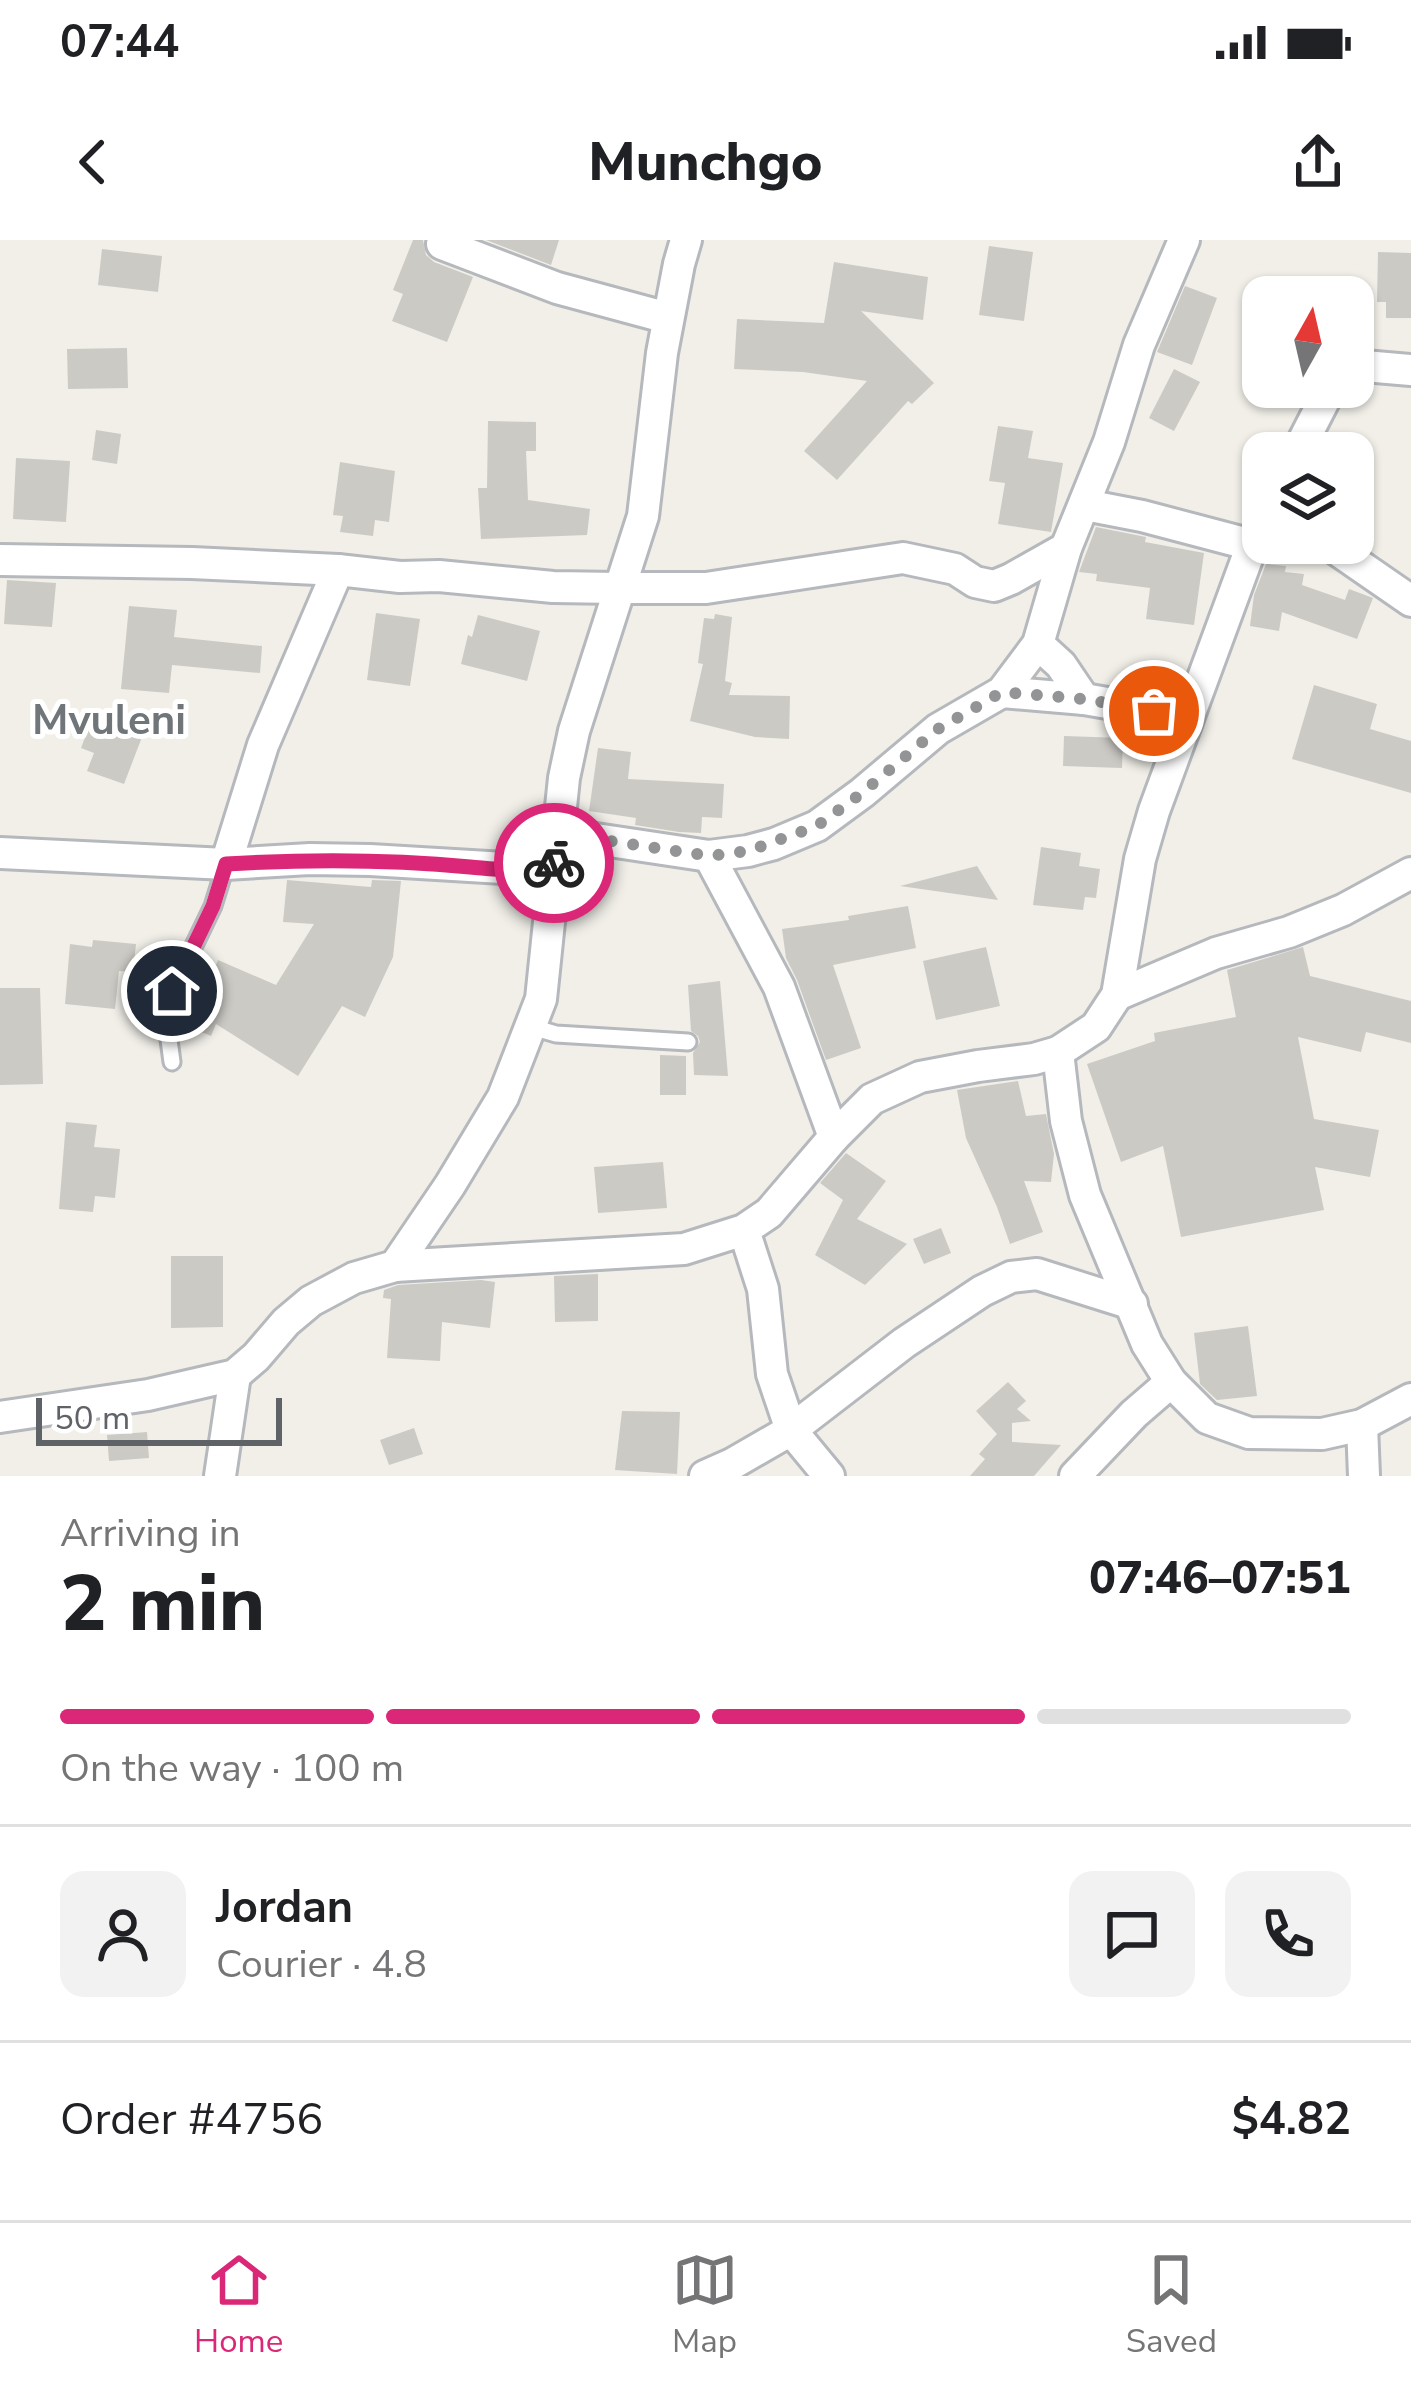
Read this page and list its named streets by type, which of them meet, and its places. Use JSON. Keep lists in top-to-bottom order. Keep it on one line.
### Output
{"districts":["Mvuleni"],"scale_bar":"50 m","north":"top","page":{"status":"07:44","header":"Munchgo","scale":"50 m","heading":["2 min","Arriving in","07:46–07:51"],"panel":["Jordan","Courier · 4.8","Order #4756","$4.82"],"bar":"On the way · 100 m","tabs":["Home","Map","Saved"]}}
